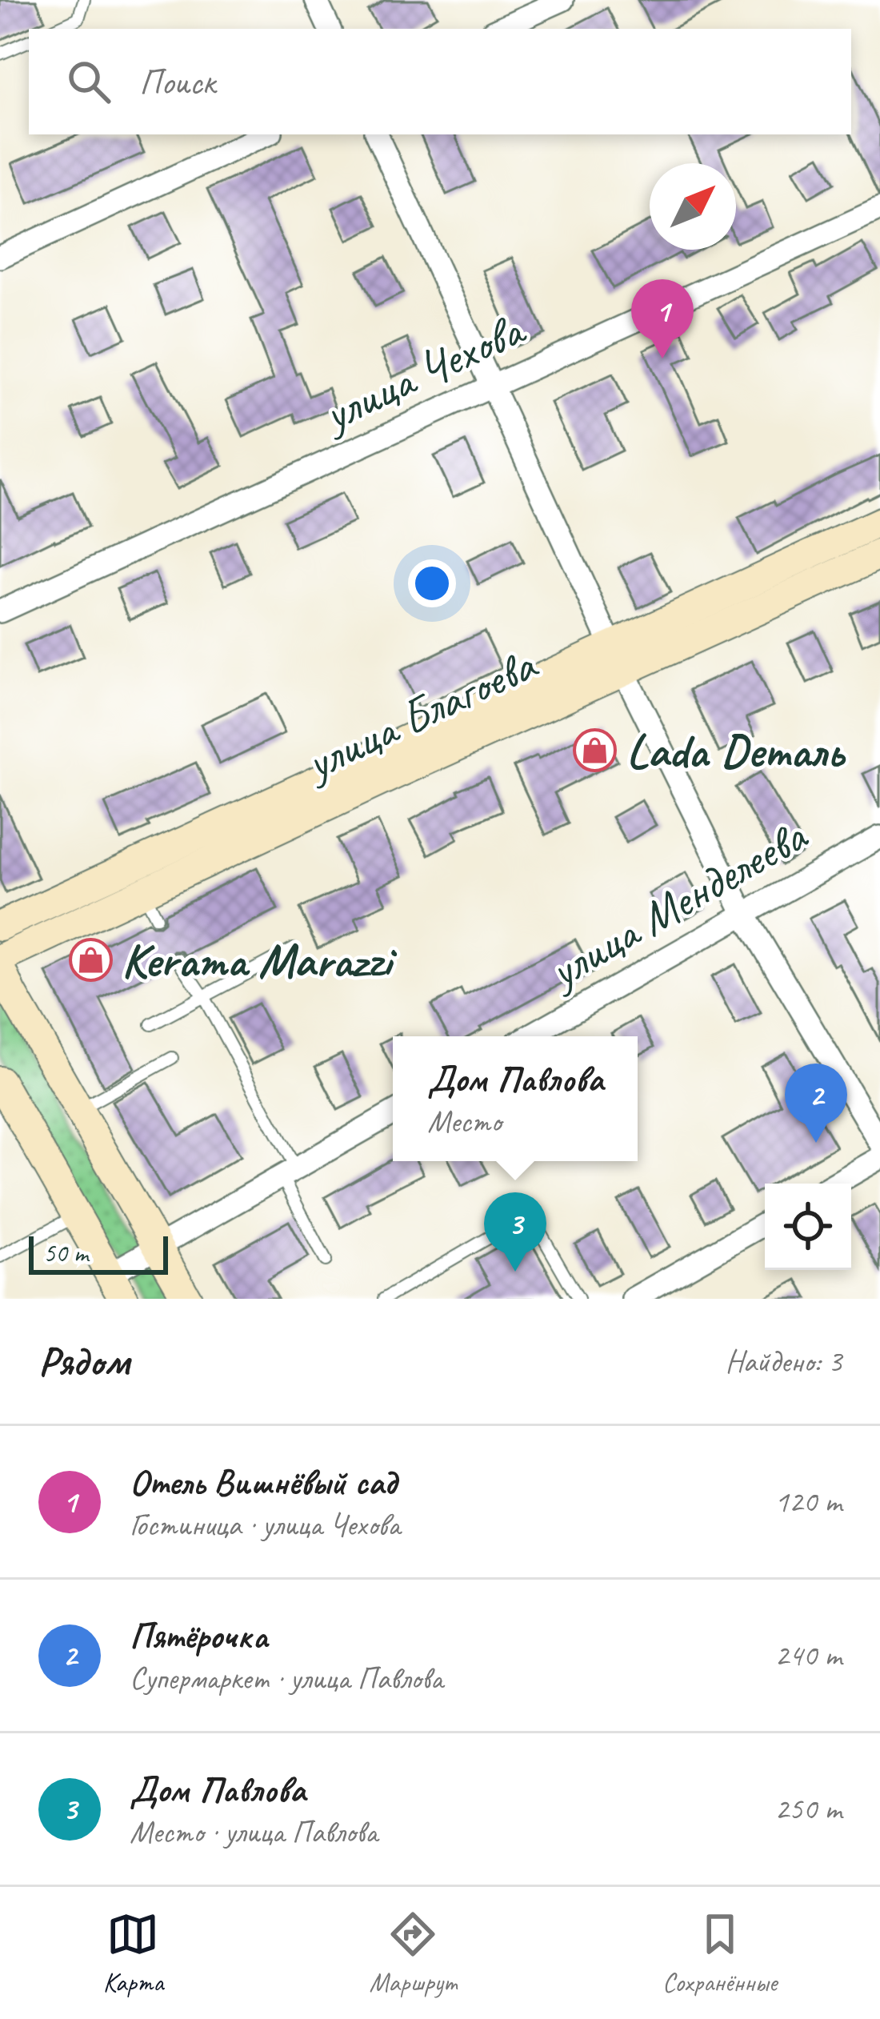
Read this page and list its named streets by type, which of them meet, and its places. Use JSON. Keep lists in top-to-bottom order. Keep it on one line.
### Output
{"streets":{"main road":["улица Благоева"],"street":["улица Чехова","улица Менделеева"]},"places":{"shop":["Lada Dеталь","Kerama Marazzi"]},"scale_bar":"50 m","north":"top right","page":{"search":"Поиск","pins":["1","2","3"],"popup":["Дом Павлова","Место"],"scale":"50 m","heading":["Рядом","Найдено: 3"],"list":[{"mark":"1","name":"Отель Вишнёвый сад","note":"Гостиница · улица Чехова","value":"120 m"},{"mark":"2","name":"Пятёрочка","note":"Супермаркет · улица Павлова","value":"240 m"},{"mark":"3","name":"Дом Павлова","note":"Место · улица Павлова","value":"250 m"}],"nav":["Карта","Маршрут","Сохранённые"]}}
